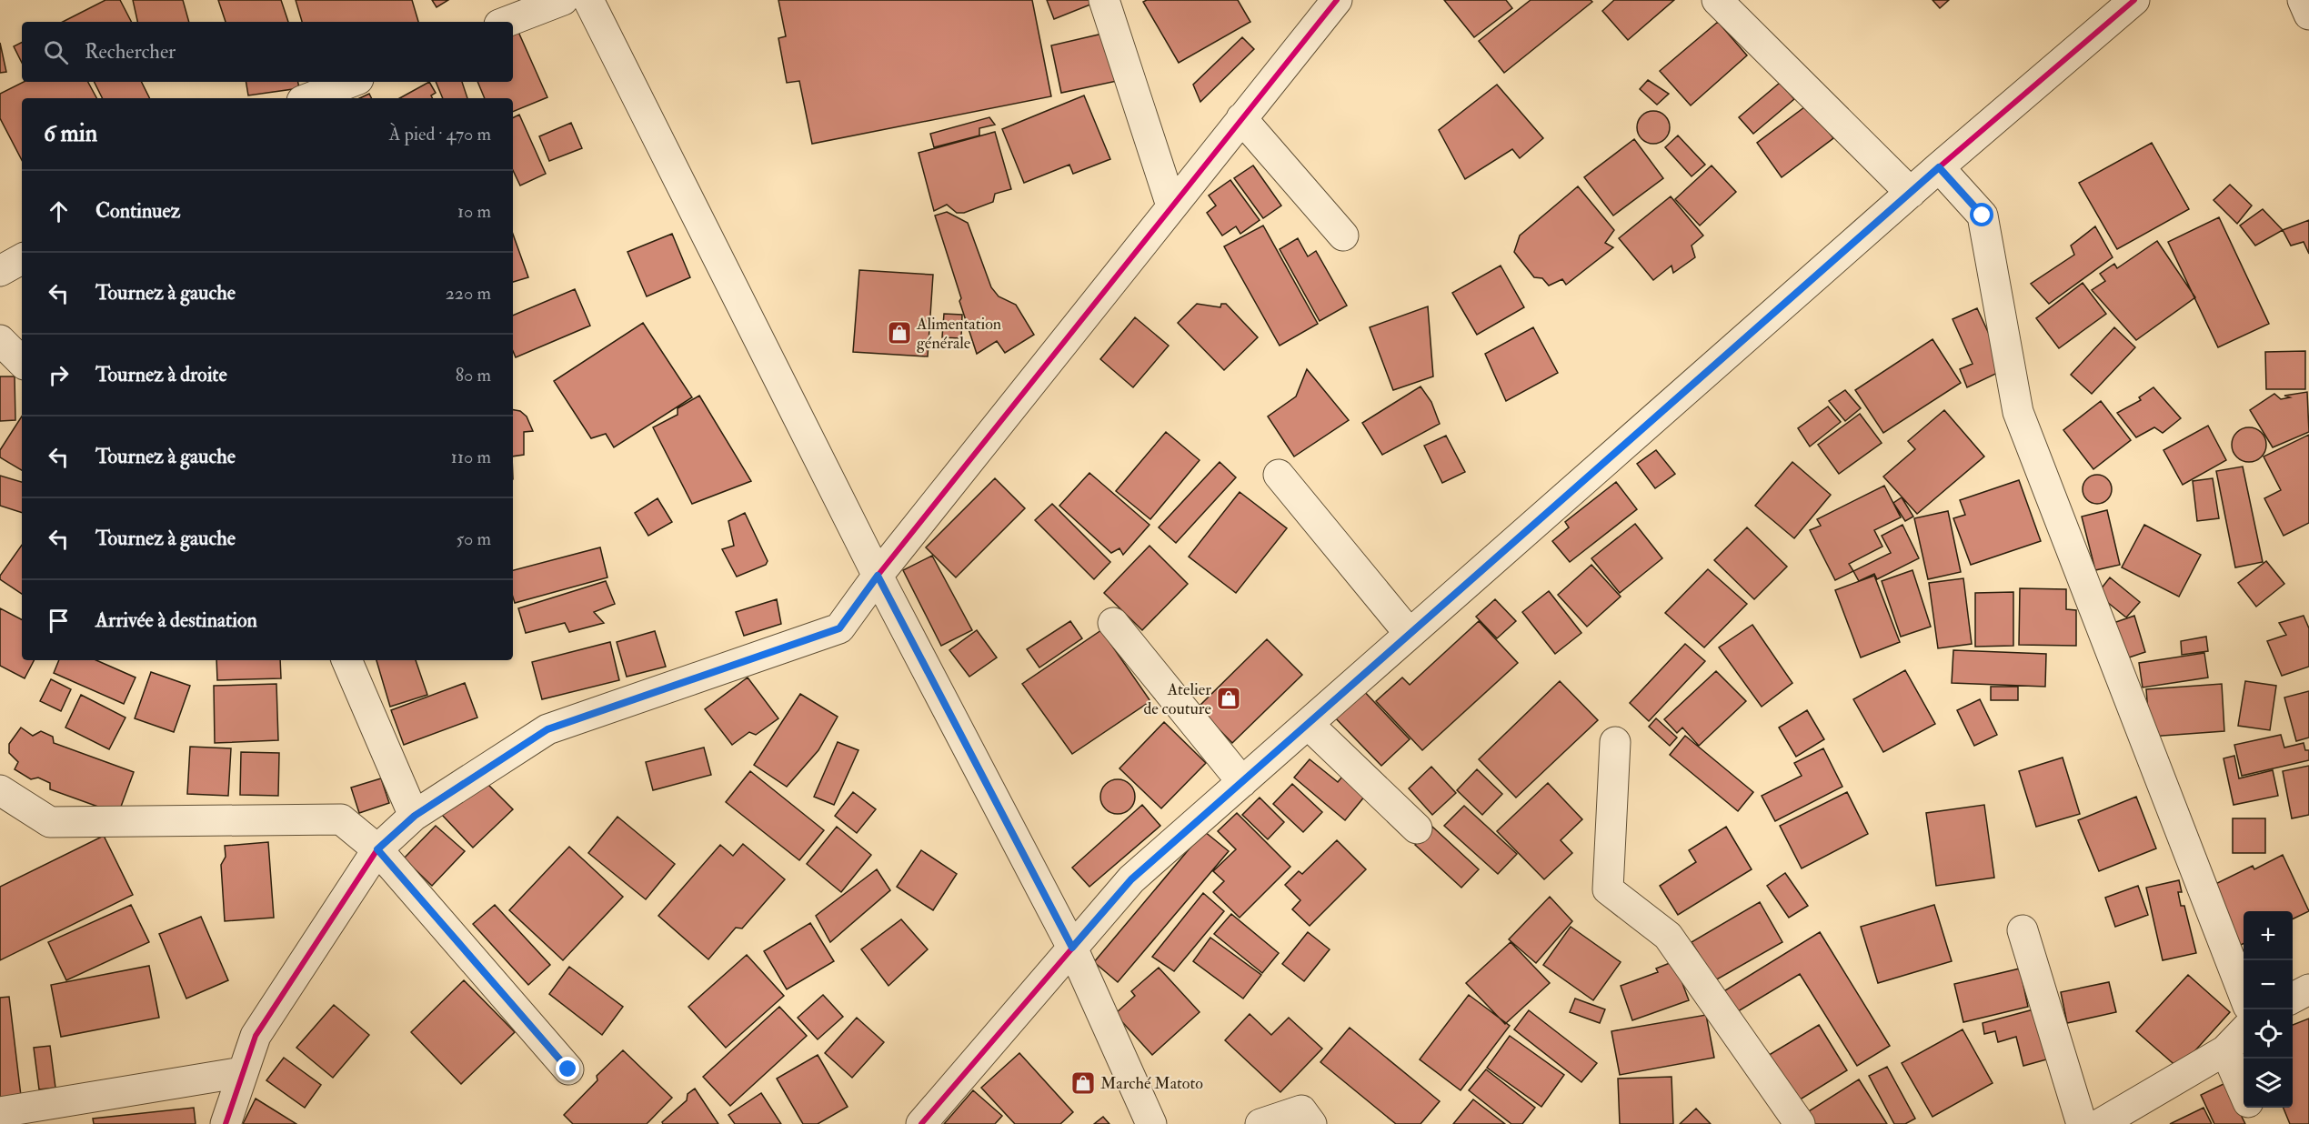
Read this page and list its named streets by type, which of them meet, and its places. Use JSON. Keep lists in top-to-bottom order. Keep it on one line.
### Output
{"places":{"shop":["Alimentation générale","Atelier de couture","Marché Matoto"]},"page":{"search":"Rechercher","heading":["6 min","À pied · 470 m"],"list":[["Continuez","10 m"],["Tournez à gauche","220 m"],["Tournez à droite","80 m"],["Tournez à gauche","110 m"],["Tournez à gauche","50 m"],"Arrivée à destination"],"map_buttons":["+","−"]}}
